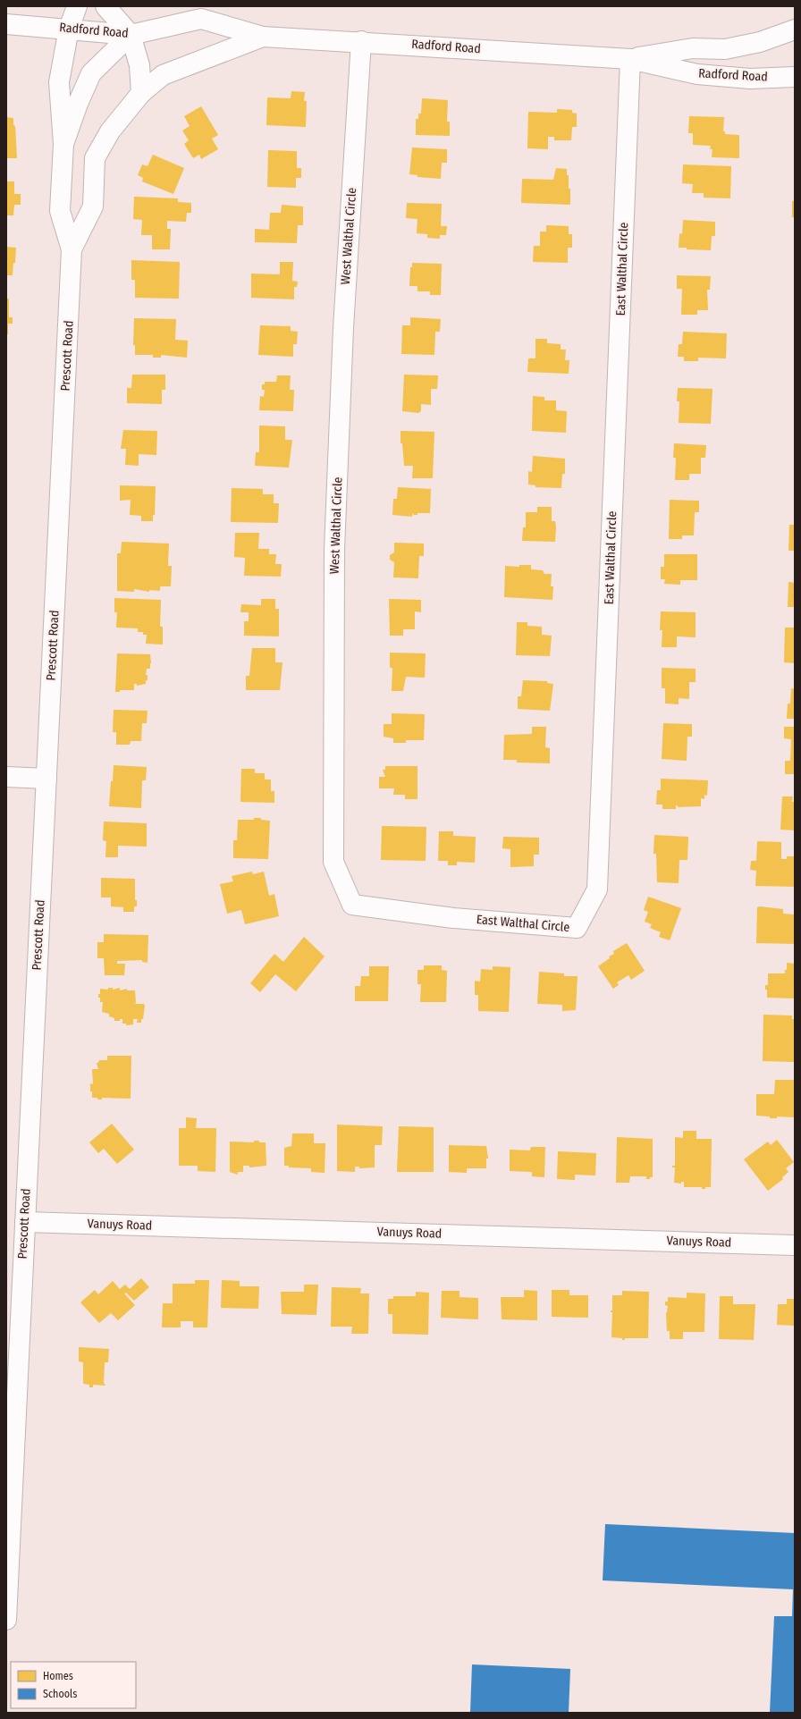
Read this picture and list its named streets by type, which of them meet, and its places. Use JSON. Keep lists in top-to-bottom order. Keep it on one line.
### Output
{"streets":{"street":["Radford Road","West Walthal Circle","East Walthal Circle","Prescott Road","Vanuys Road"]},"crossings":[["Radford Road","West Walthal Circle"],["Radford Road","East Walthal Circle"],["Radford Road","Prescott Road"],["West Walthal Circle","East Walthal Circle"],["Prescott Road","Vanuys Road"]],"legend":["Homes","Schools"]}
